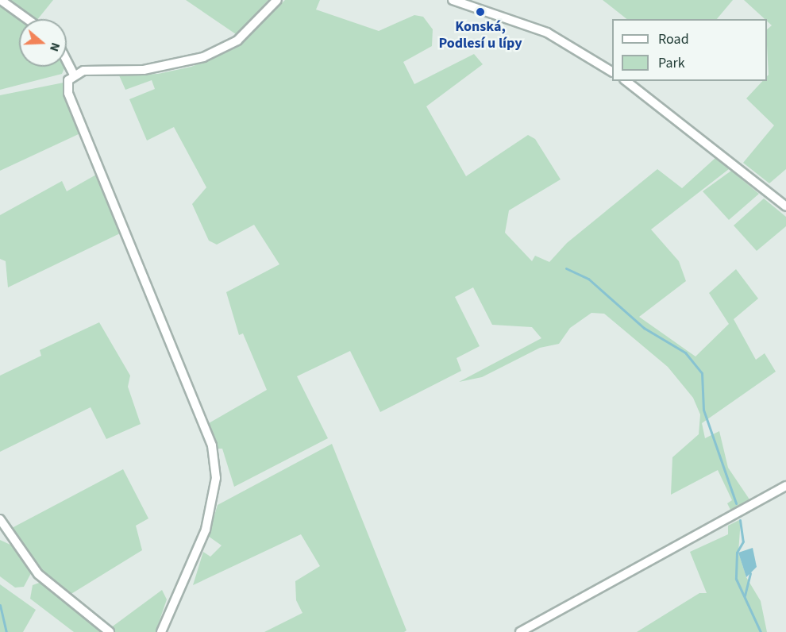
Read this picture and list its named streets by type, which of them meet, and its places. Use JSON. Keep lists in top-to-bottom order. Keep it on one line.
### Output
{"places":["Konská, Podlesí u lípy"],"legend":["Road","Park"],"north":"right"}
